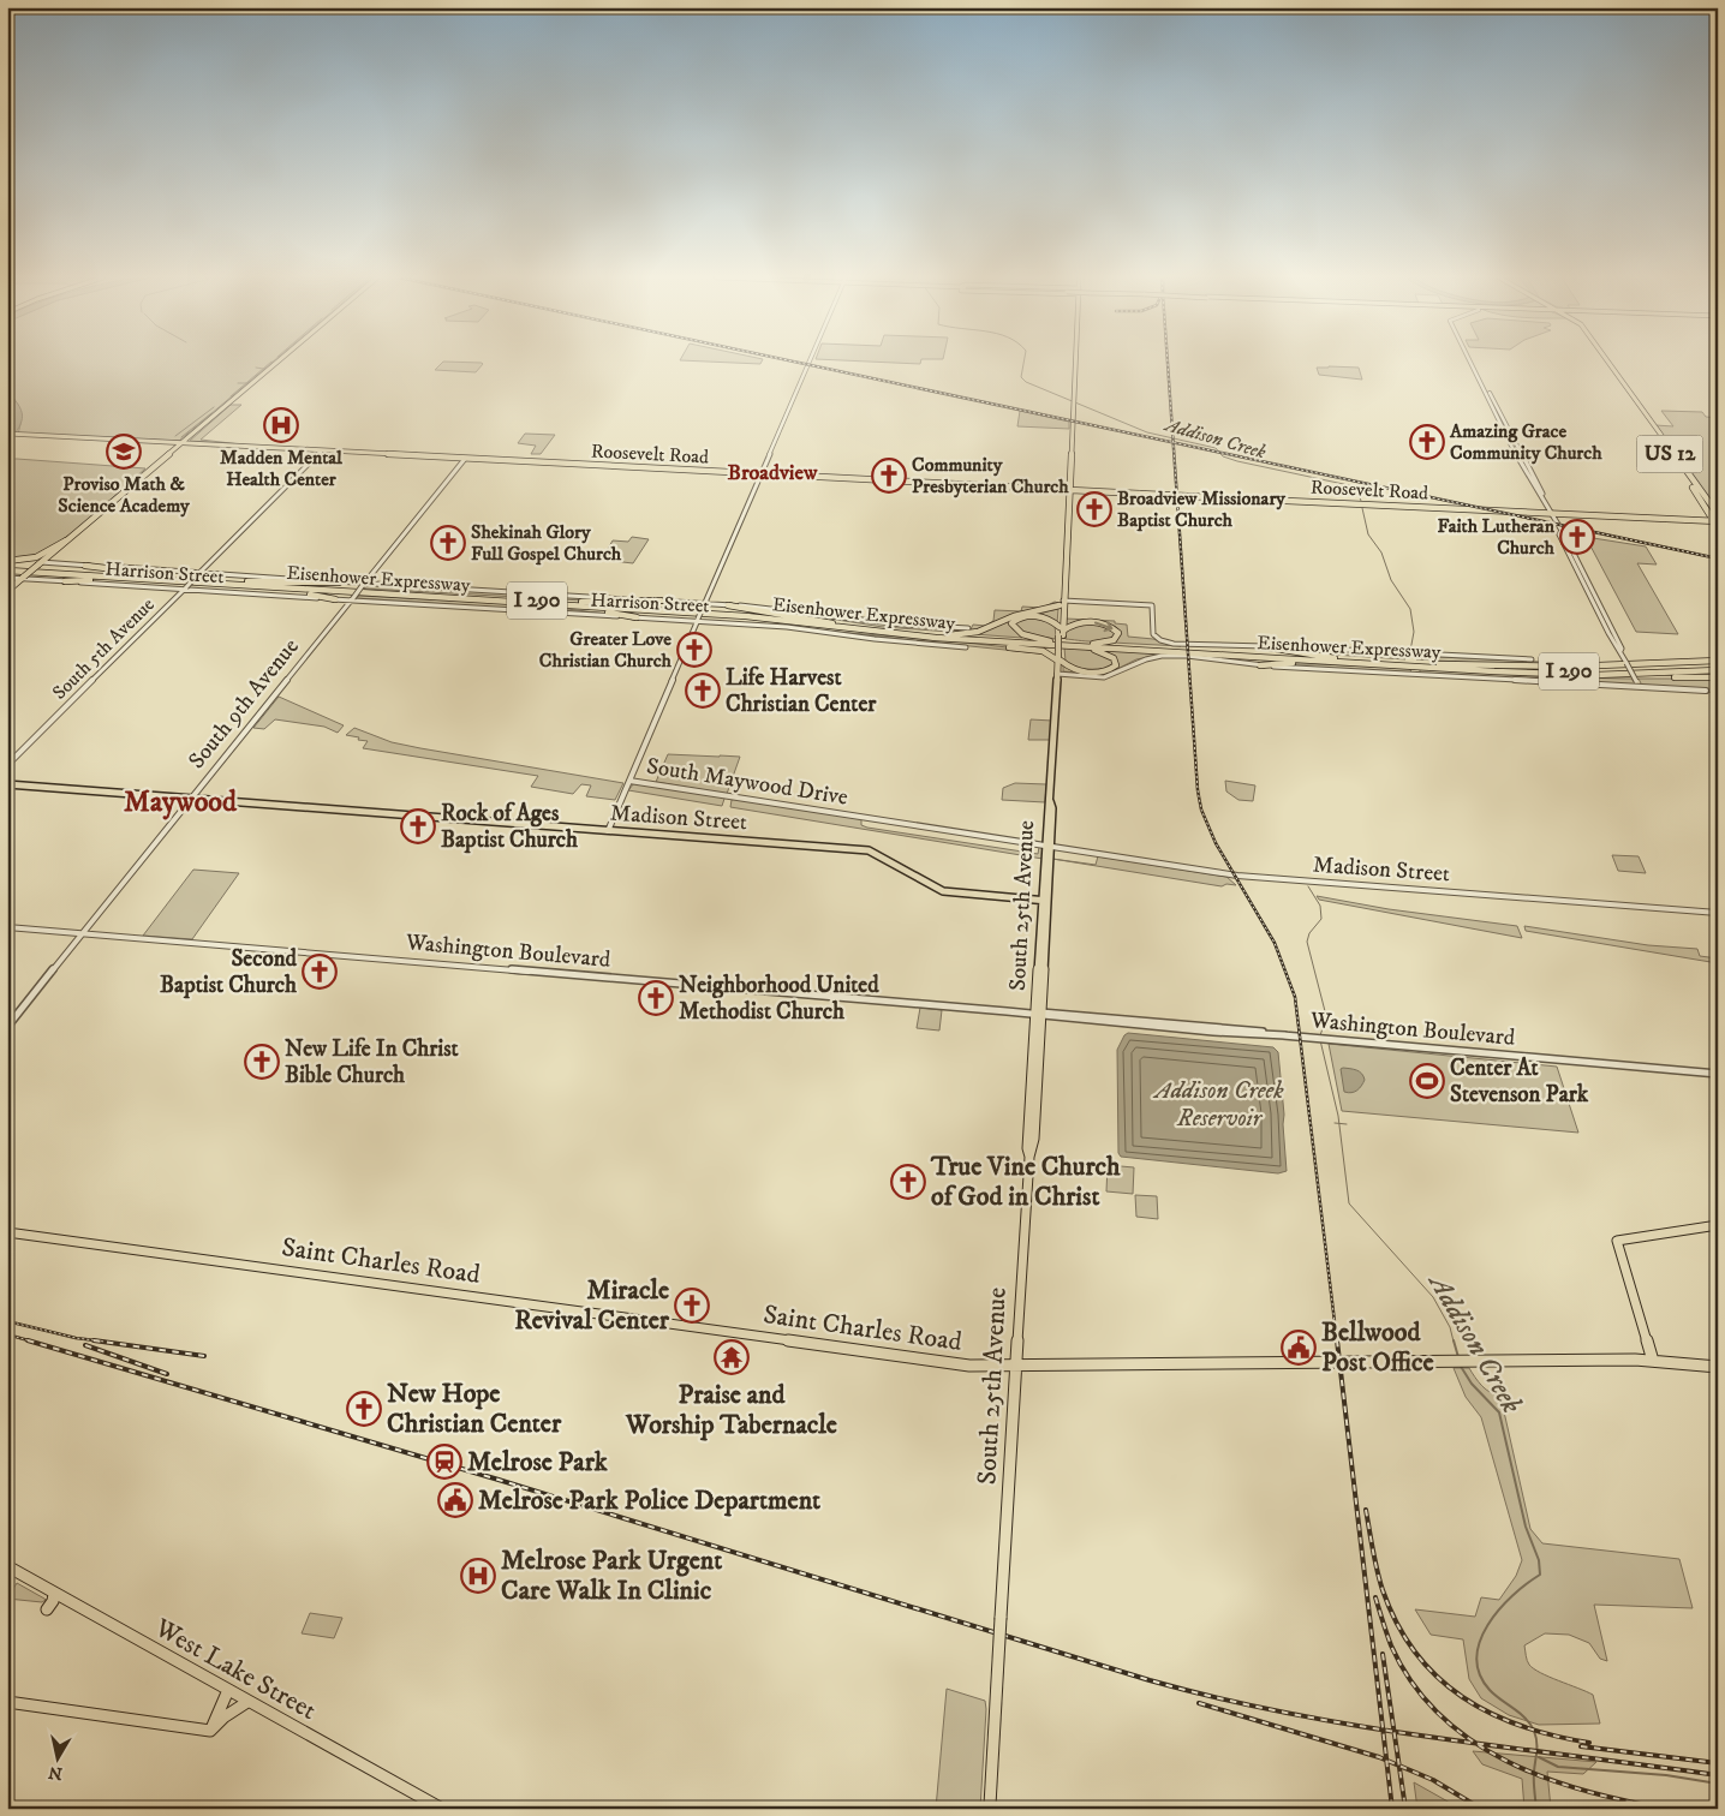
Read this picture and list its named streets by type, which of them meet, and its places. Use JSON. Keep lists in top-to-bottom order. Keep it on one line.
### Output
{"streets":{"highway":["Eisenhower Expressway","I 290"],"main road":["Roosevelt Road","US 12","Madison Street","South 25th Avenue","Saint Charles Road","West Lake Street"],"street":["Harrison Street","South 5th Avenue","South 9th Avenue","South Maywood Drive","Washington Boulevard"]},"crossings":[["Roosevelt Road","US 12"],["Roosevelt Road","South 5th Avenue"],["Roosevelt Road","South 9th Avenue"],["Roosevelt Road","South 25th Avenue"],["Harrison Street","South 5th Avenue"],["Harrison Street","South 9th Avenue"],["South 9th Avenue","Madison Street"],["South 9th Avenue","Washington Boulevard"],["South Maywood Drive","Madison Street"],["South Maywood Drive","South 25th Avenue"],["Madison Street","South 25th Avenue"],["South 25th Avenue","Washington Boulevard"],["South 25th Avenue","Saint Charles Road"]],"districts":["Broadview","Maywood"],"water":["Addison Creek","Addison Creek Reservoir"],"places":{"hospital":["Madden Mental Health Center","Melrose Park Urgent Care Walk In Clinic"],"church":["Amazing Grace Community Church","Community Presbyterian Church","Broadview Missionary Baptist Church","Faith Lutheran Church","Shekinah Glory Full Gospel Church","Greater Love Christian Church","Life Harvest Christian Center","Rock of Ages Baptist Church","Second Baptist Church","Neighborhood United Methodist Church","New Life In Christ Bible Church","True Vine Church of God in Christ","Miracle Revival Center","New Hope Christian Center"],"school or university":["Proviso Math & Science Academy"],"sports":["Center At Stevenson Park"],"public building":["Bellwood Post Office","Melrose Park Police Department"],"temple":["Praise and Worship Tabernacle"],"station":["Melrose Park"]},"north":"bottom"}
